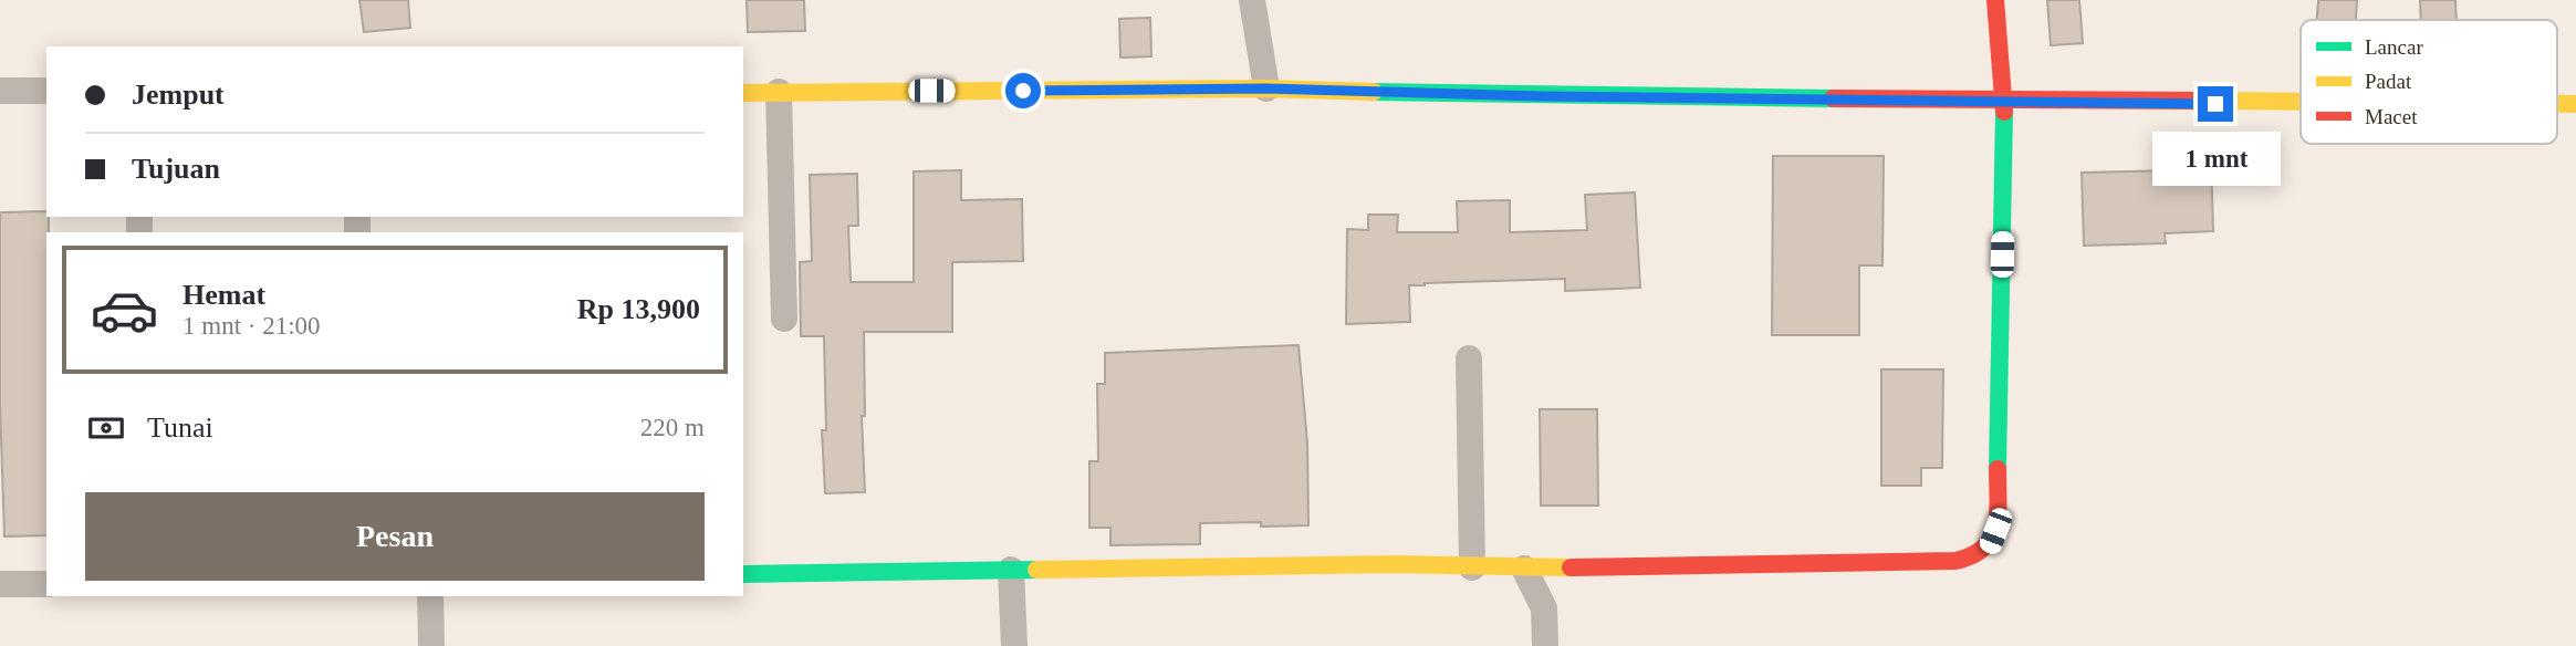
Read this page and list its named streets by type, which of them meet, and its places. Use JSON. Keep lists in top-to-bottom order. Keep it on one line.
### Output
{"legend":["Lancar","Padat","Macet"],"page":{"banner":["Jemput","Tujuan"],"bubble":"1 mnt","list":[{"name":"Hemat","note":"1 mnt · 21:00","value":"Rp 13,900"}],"pay":["Tunai","220 m"],"buttons":"Pesan"}}
